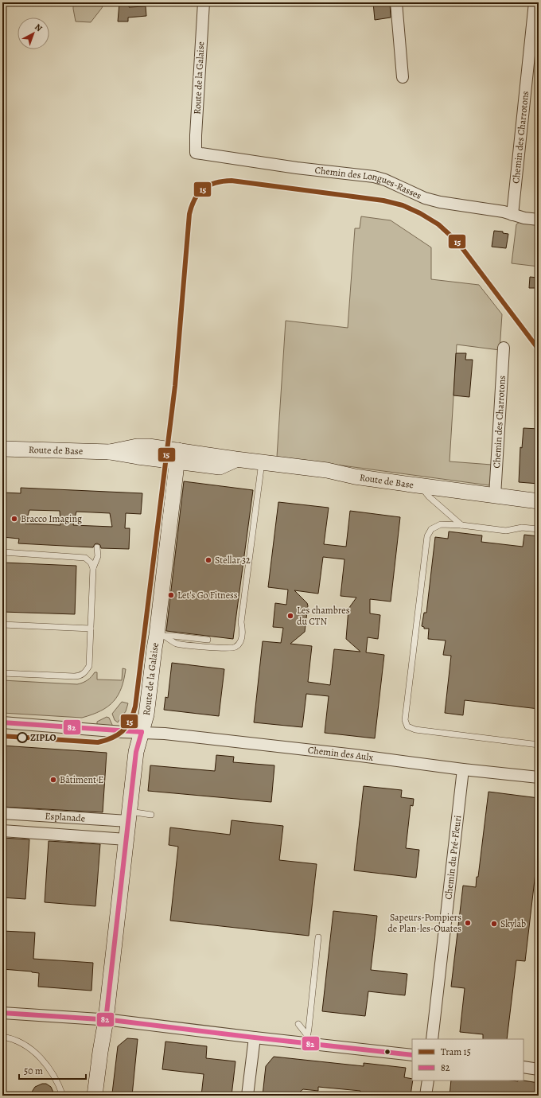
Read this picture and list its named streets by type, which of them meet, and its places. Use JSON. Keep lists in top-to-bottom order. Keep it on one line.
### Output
{"streets":{"street":["Route de la Galaise","Chemin des Charrotons","Chemin des Longues-Rasses","Route de Base","Chemin des Aulx","Esplanade","Chemin du Pré-Fleuri"]},"crossings":[["Route de la Galaise","Chemin des Longues-Rasses"],["Route de la Galaise","Route de Base"],["Route de la Galaise","Chemin des Aulx"],["Route de la Galaise","Esplanade"],["Chemin des Charrotons","Chemin des Longues-Rasses"],["Chemin des Charrotons","Route de Base"],["Chemin des Aulx","Chemin du Pré-Fleuri"]],"places":["Bracco Imaging","Stellar 32","Let's Go Fitness","Les chambres du CTN","ZIPLO","Bâtiment E","Sapeurs-Pompiers de Plan-les-Ouates","Skylab"],"lines":["tram line 15","transit line 82"],"legend":["Tram 15","82"],"scale_bar":"50 m","north":"top right"}
